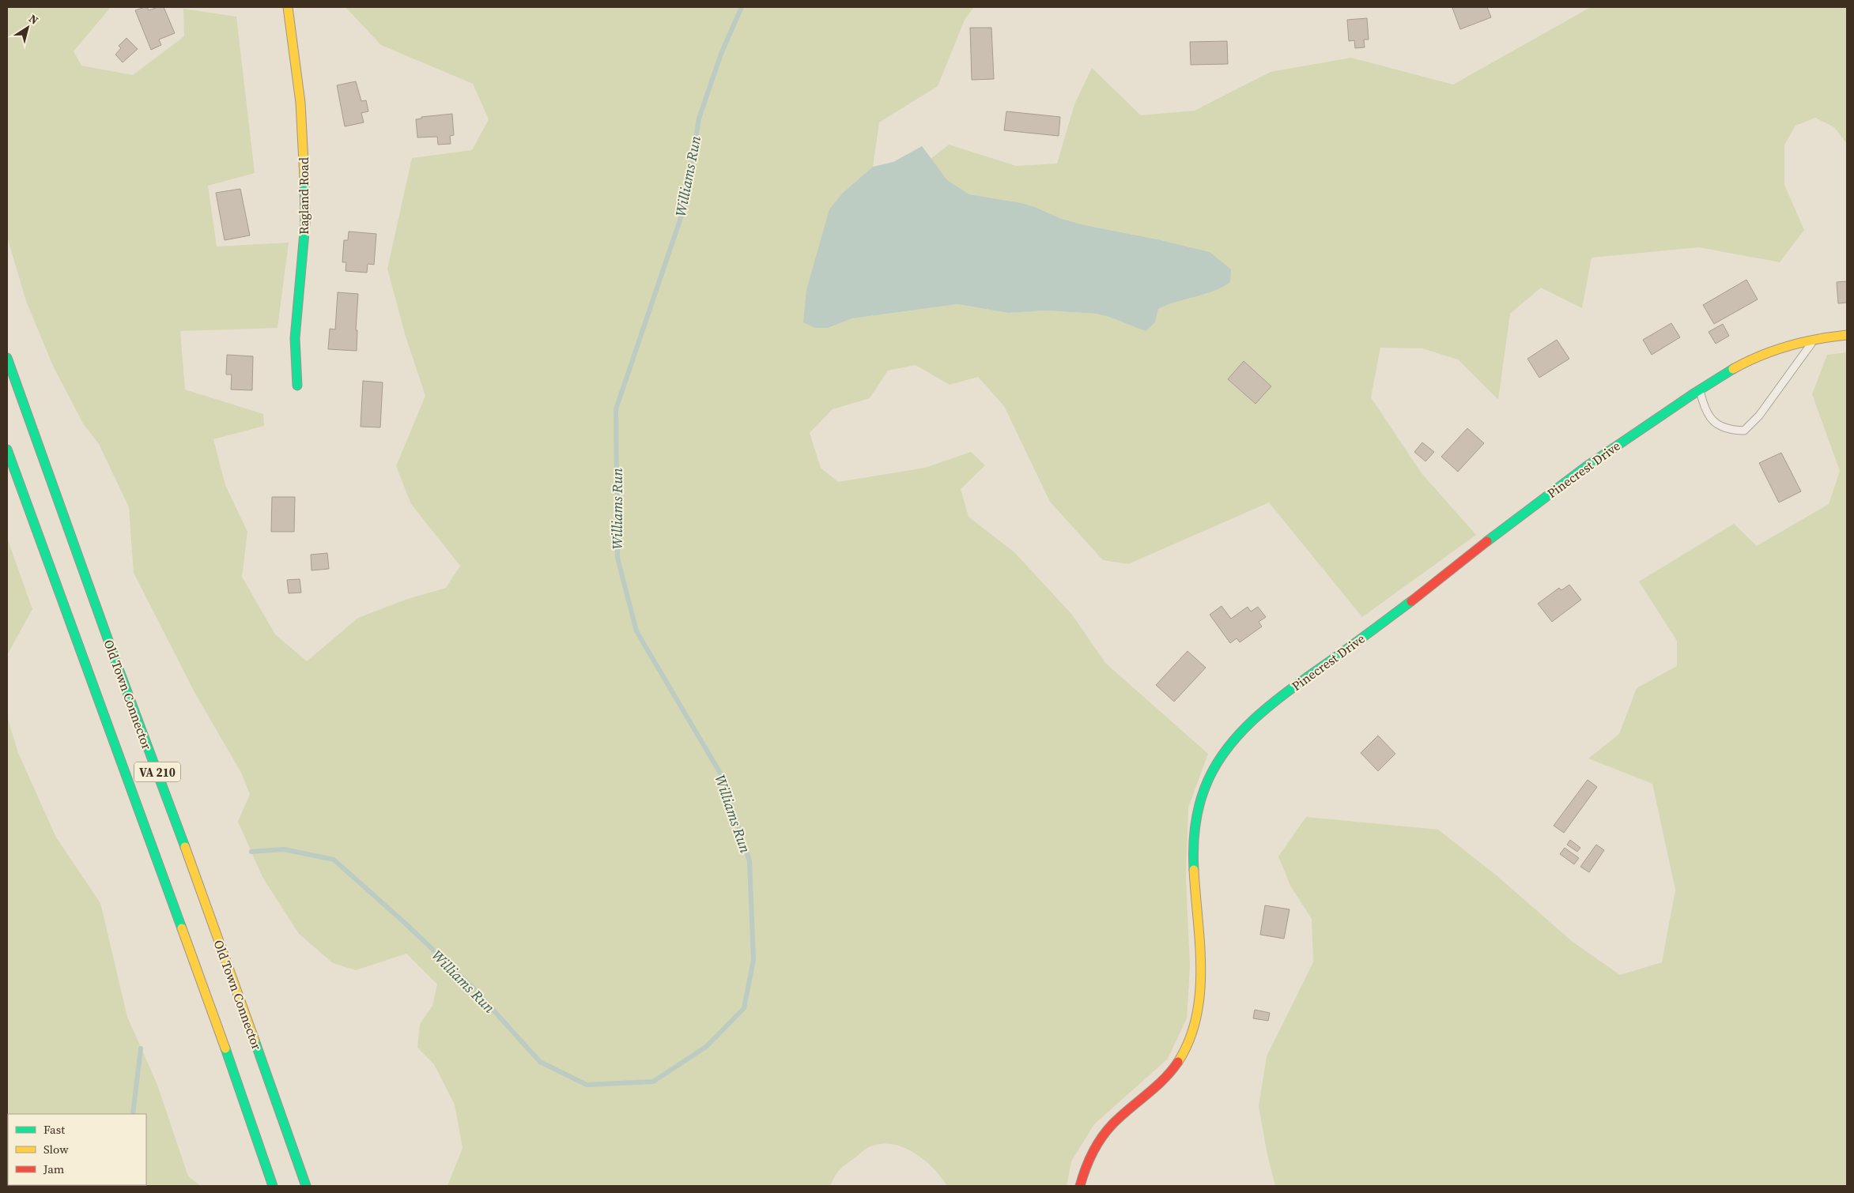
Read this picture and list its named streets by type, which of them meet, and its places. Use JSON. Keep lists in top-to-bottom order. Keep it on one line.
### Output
{"streets":{"main road":["Ragland Road","Pinecrest Drive","Old Town Connector","VA 210"]},"water":["Williams Run"],"legend":["Fast","Slow","Jam"],"north":"top right"}
